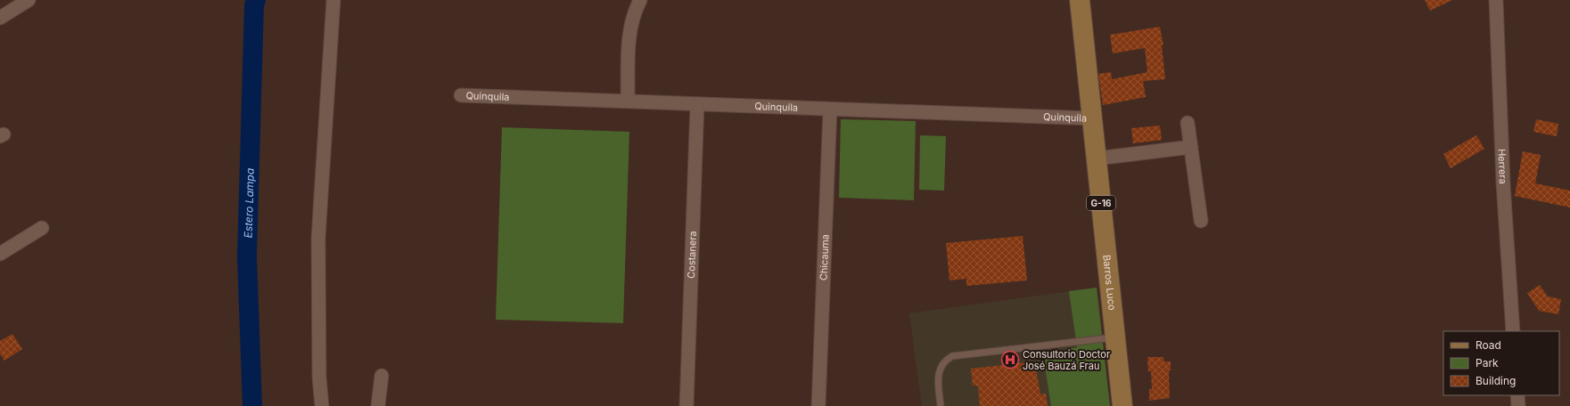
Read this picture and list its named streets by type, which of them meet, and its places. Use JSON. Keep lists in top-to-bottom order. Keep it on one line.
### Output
{"streets":{"main road":["G-16","Barros Luco"],"street":["Quinquila","Herrera","Costanera","Chicauma"]},"crossings":[["Quinquila","Costanera"],["Quinquila","Chicauma"],["Quinquila","Barros Luco"]],"water":["Estero Lampa"],"places":{"hospital":["Consultorio Doctor José Bauzá Frau"]},"legend":["Road","Park","Building"]}
